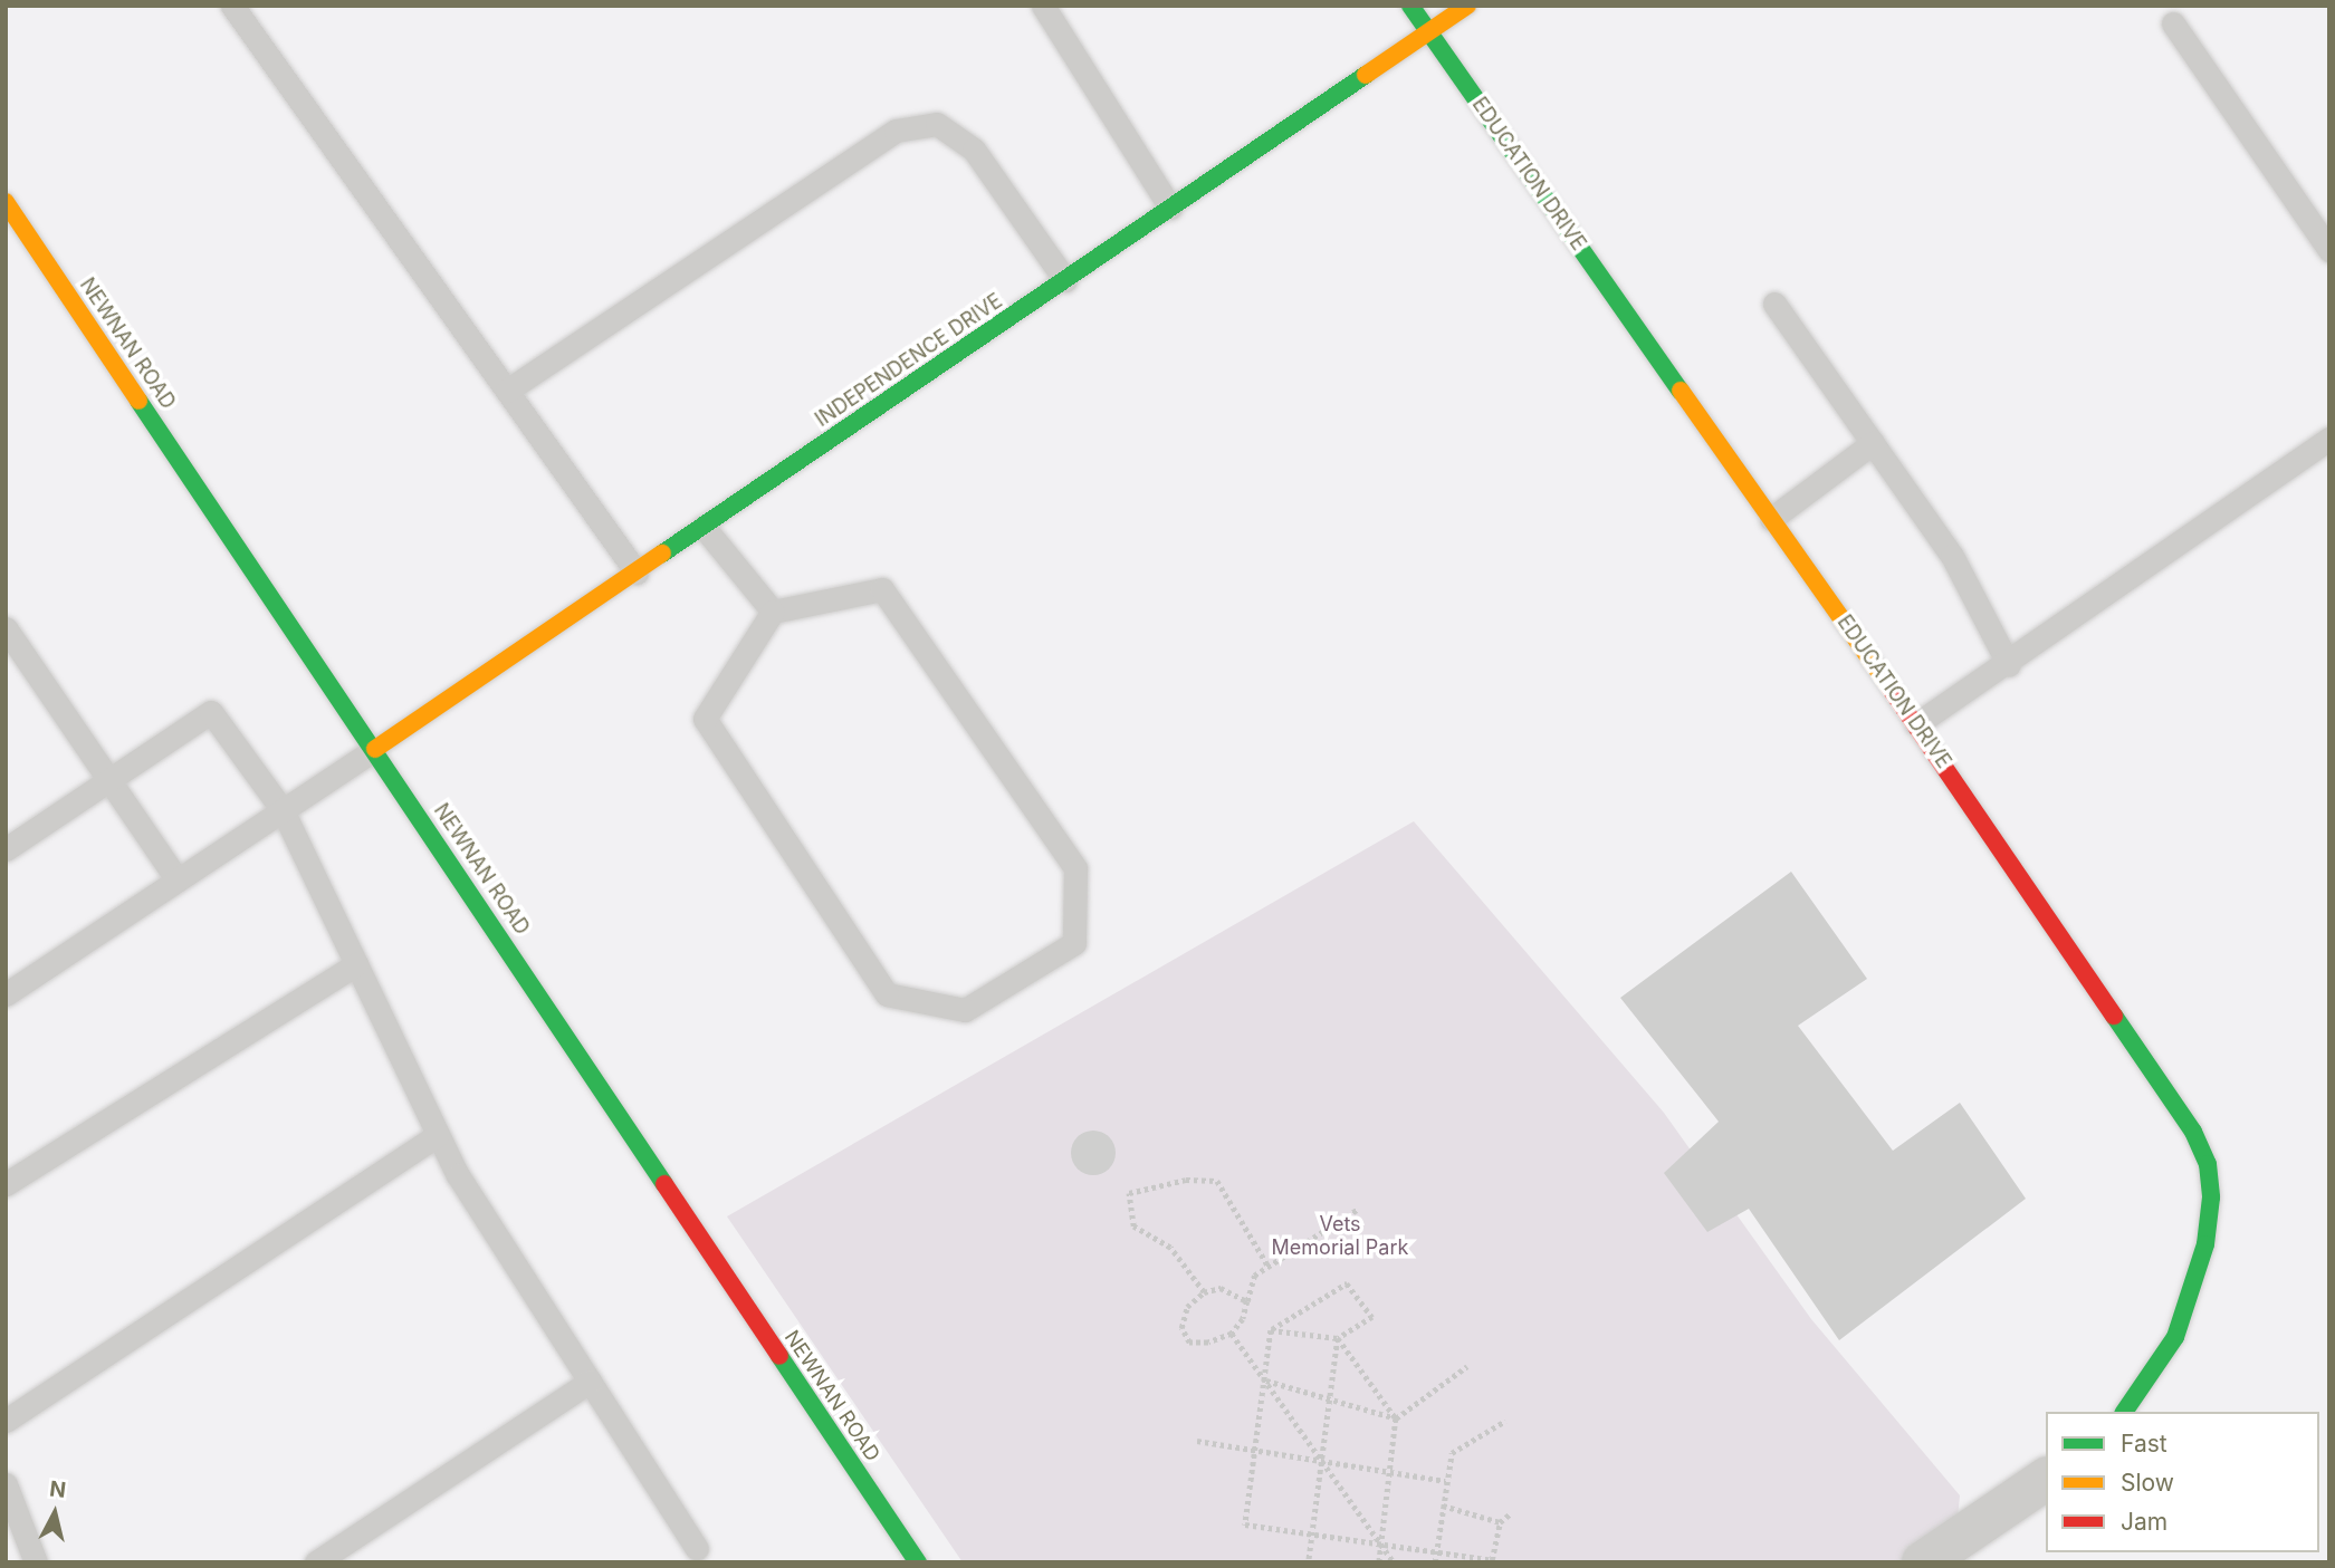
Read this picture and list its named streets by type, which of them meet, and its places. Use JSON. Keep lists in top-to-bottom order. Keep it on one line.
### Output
{"streets":{"street":["EDUCATION DRIVE","NEWNAN ROAD","INDEPENDENCE DRIVE"]},"crossings":[["EDUCATION DRIVE","INDEPENDENCE DRIVE"],["NEWNAN ROAD","INDEPENDENCE DRIVE"]],"parks":["Vets Memorial Park"],"legend":["Fast","Slow","Jam"],"north":"top"}
